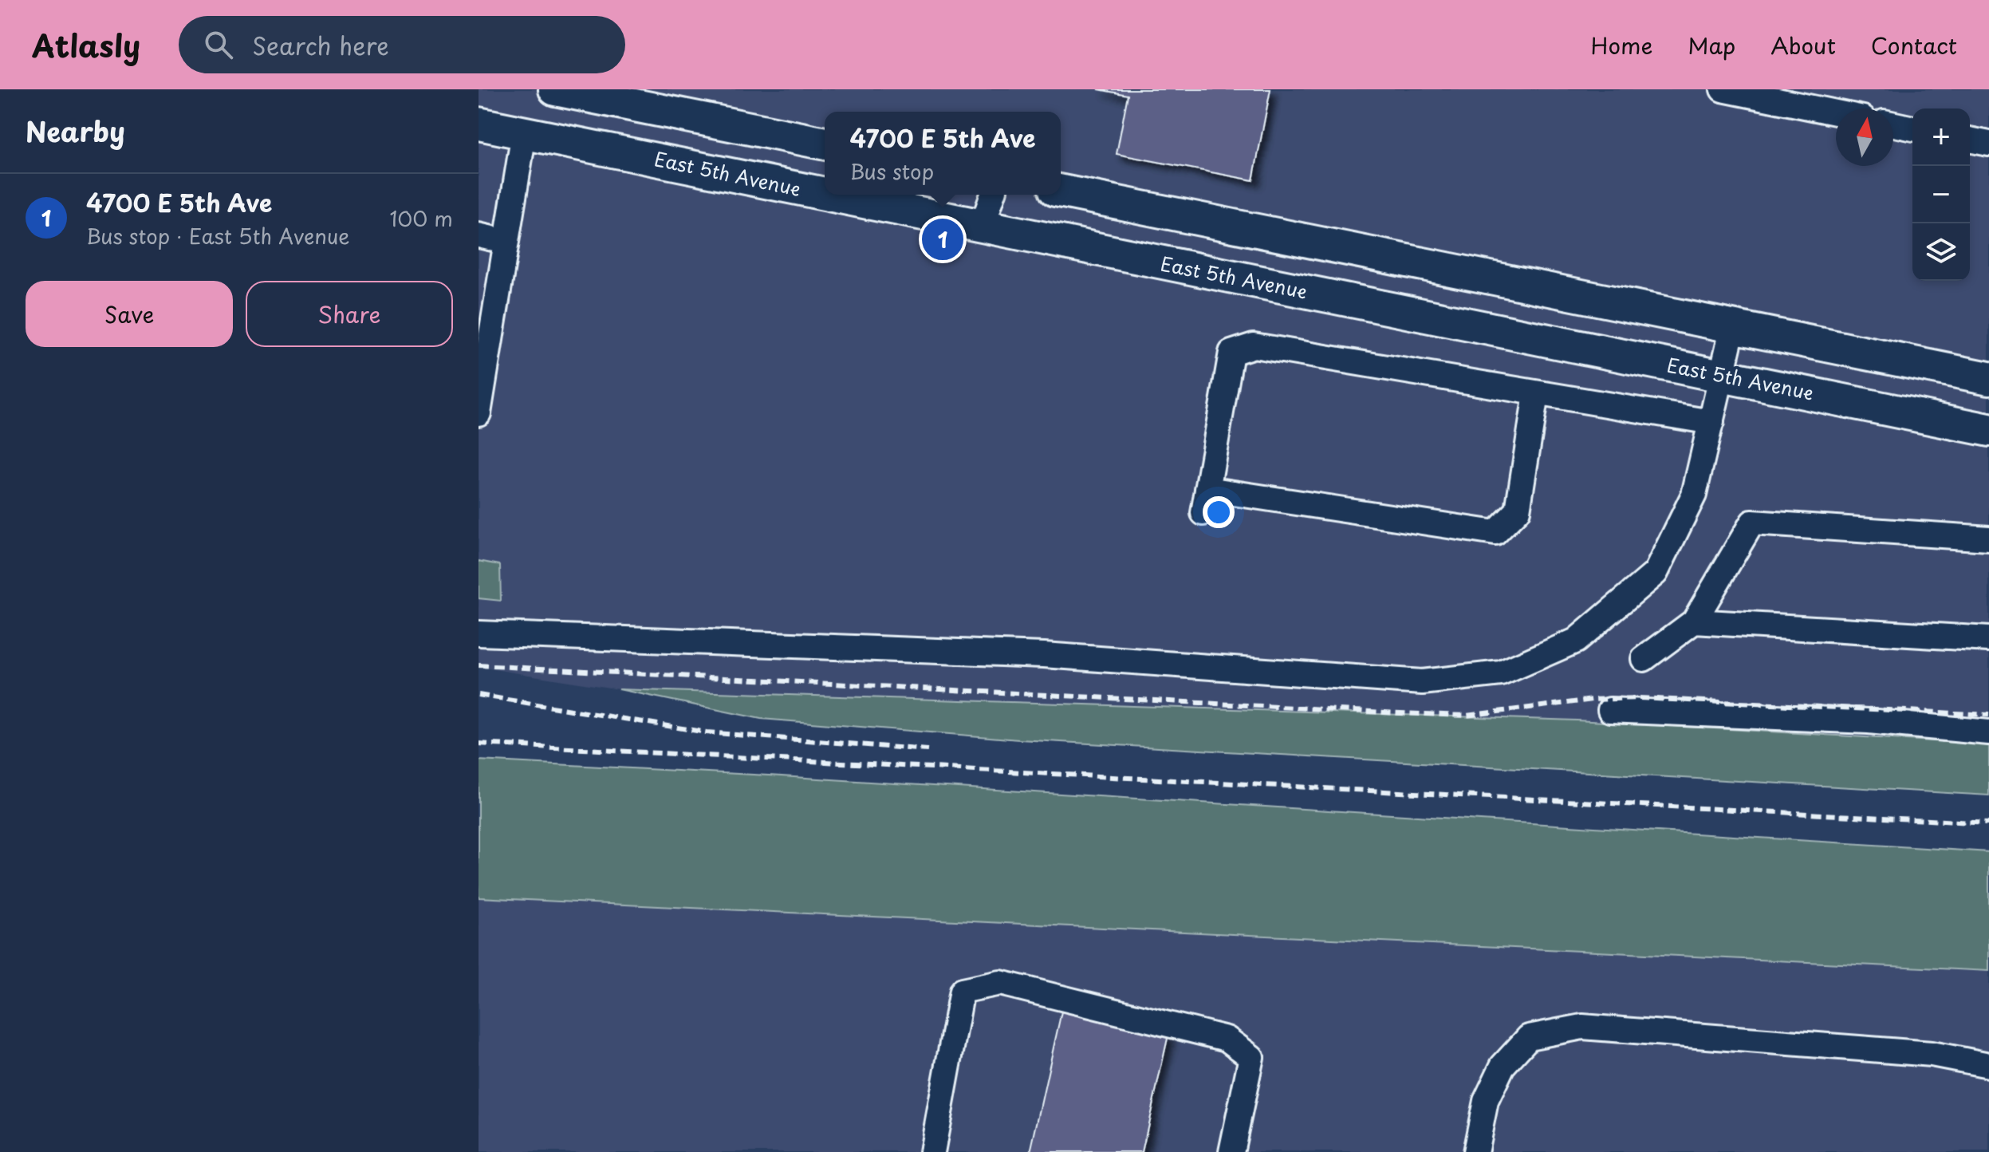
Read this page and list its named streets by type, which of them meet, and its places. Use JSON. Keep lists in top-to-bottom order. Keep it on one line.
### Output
{"streets":{"main road":["East 5th Avenue"]},"north":"top","page":{"header":"Atlasly","search":"Search here","nav":["Home","Map","About","Contact"],"heading":"Nearby","map_buttons":["+","−"],"popup":["4700 E 5th Ave","Bus stop"],"list":[{"mark":"1","name":"4700 E 5th Ave","note":"Bus stop · East 5th Avenue","value":"100 m"}],"pins":"1","buttons":["Save","Share"]}}
